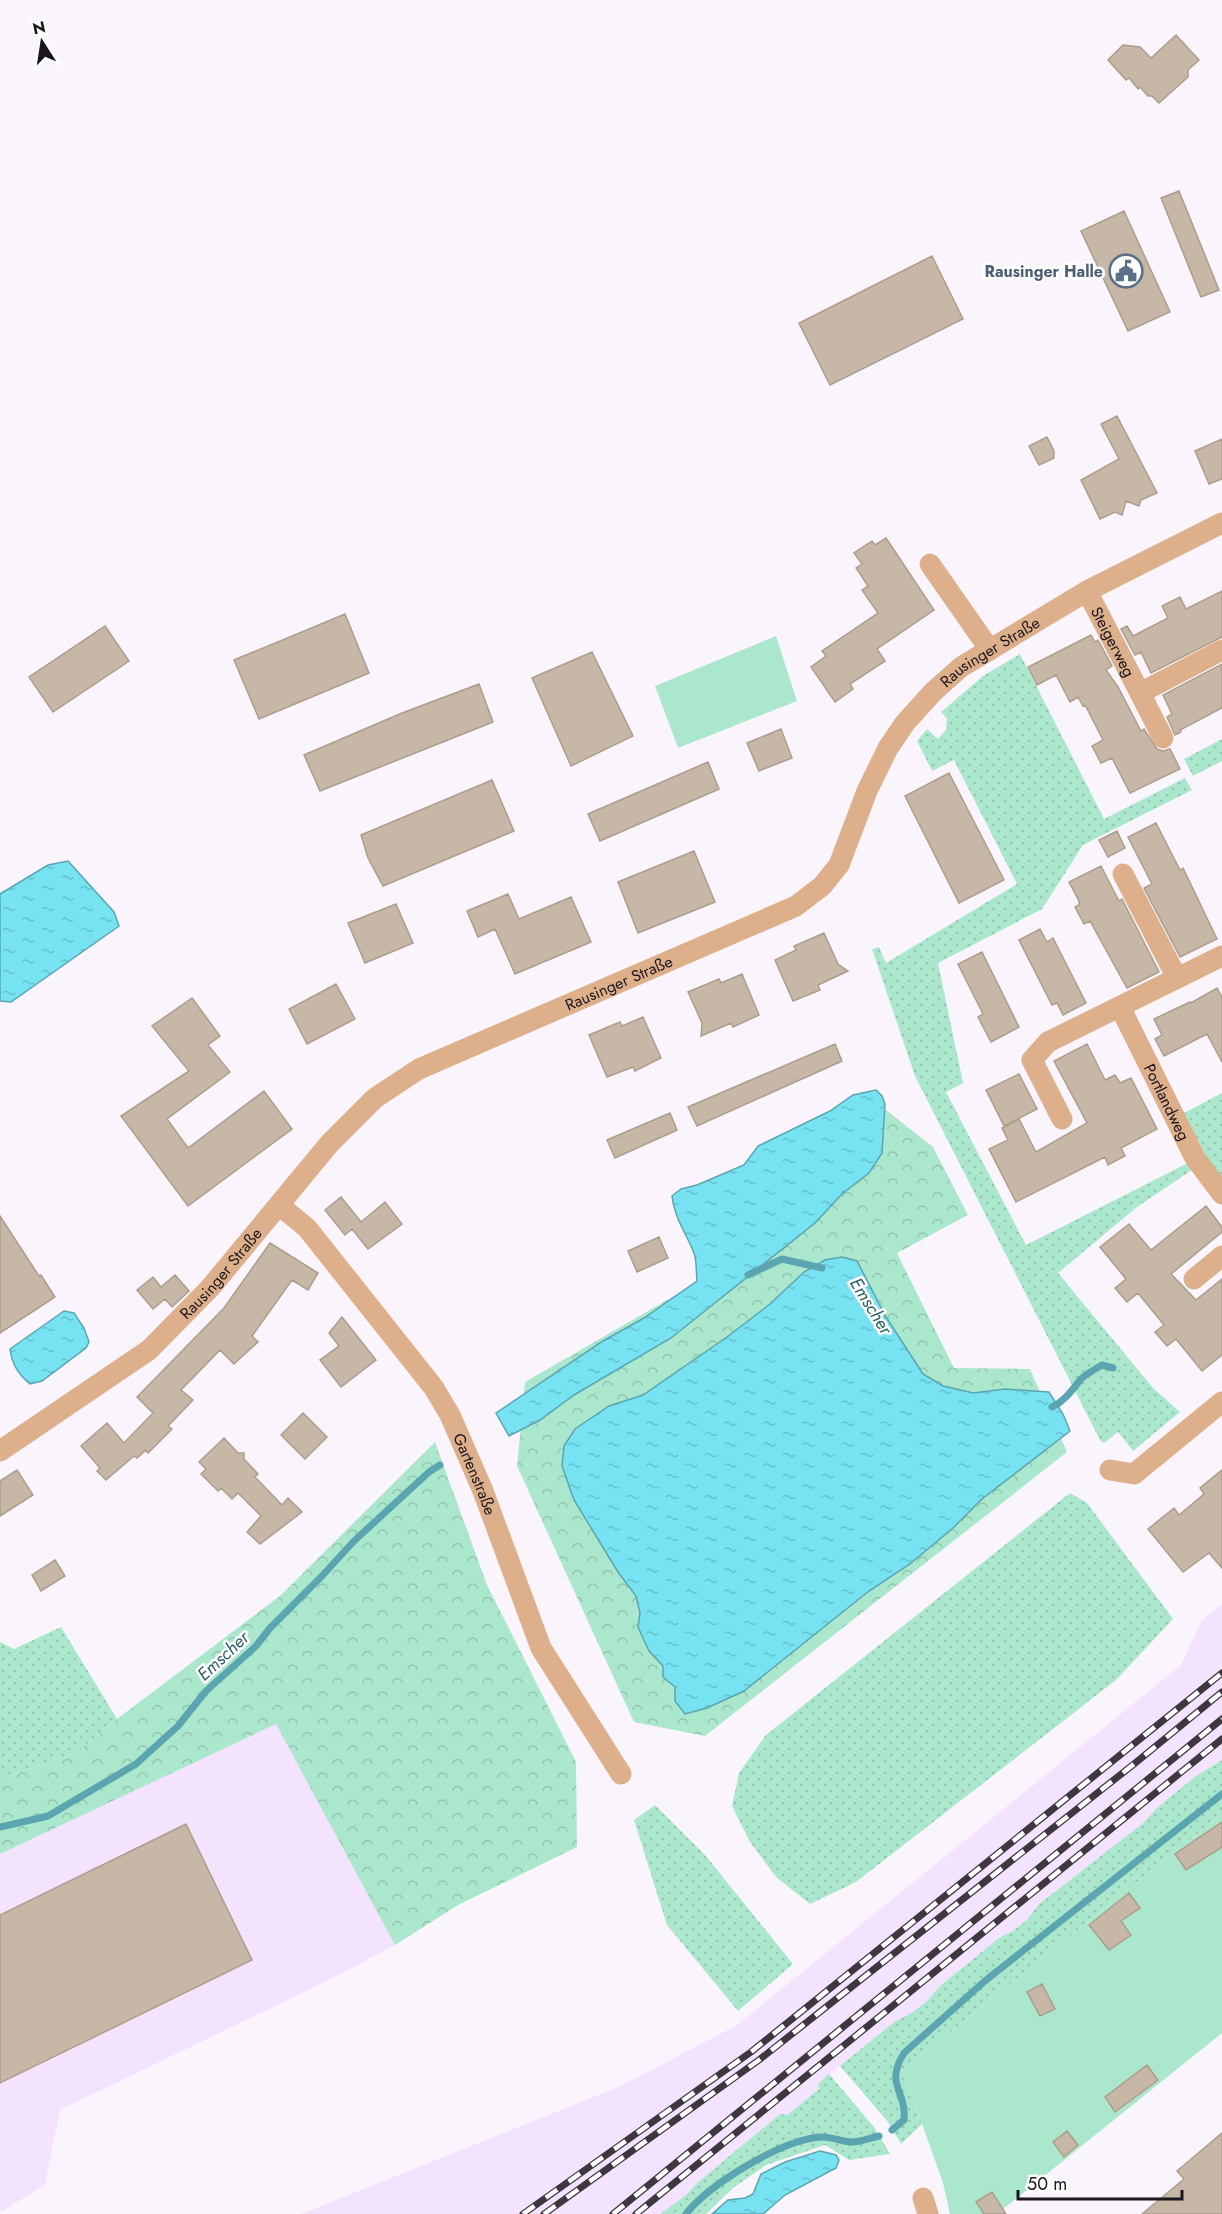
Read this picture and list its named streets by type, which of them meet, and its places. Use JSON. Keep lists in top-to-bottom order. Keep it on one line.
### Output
{"streets":{"street":["Steigerweg","Rausinger Straße","Portlandweg","Gartenstraße"]},"crossings":[["Steigerweg","Rausinger Straße"],["Rausinger Straße","Gartenstraße"]],"water":["Emscher"],"places":{"public building":["Rausinger Halle"]},"scale_bar":"50 m","north":"top"}
